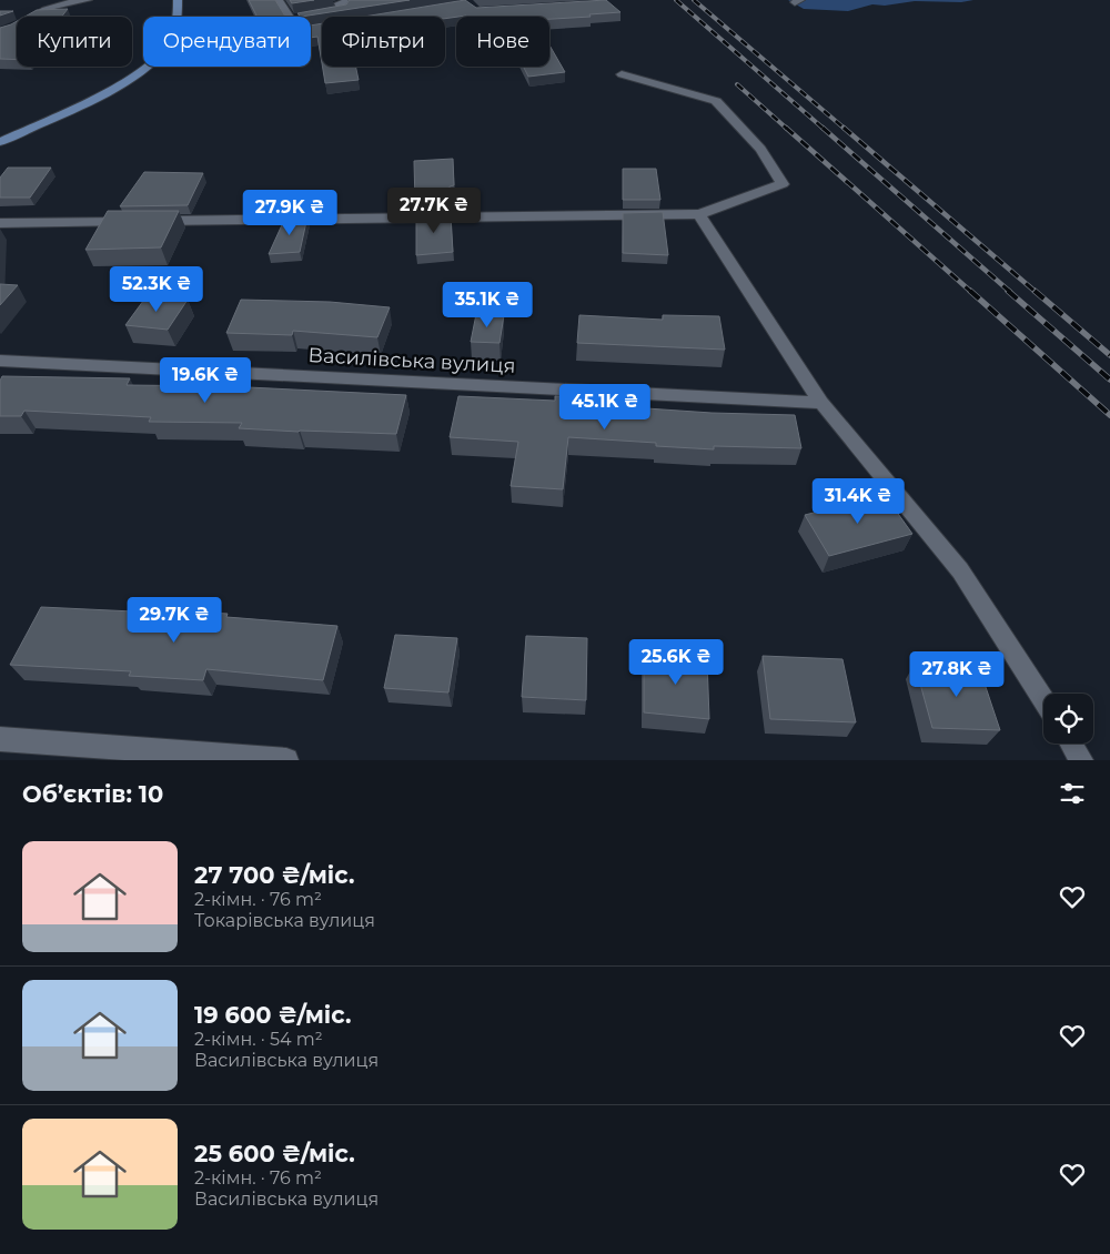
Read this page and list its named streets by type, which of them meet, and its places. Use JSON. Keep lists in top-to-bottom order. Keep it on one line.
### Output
{"streets":{"street":["Василівська вулиця"]},"page":{"chip":["Купити","Орендувати","Фільтри","Нове"],"price":["27.7K ₴","27.9K ₴","52.3K ₴","35.1K ₴","19.6K ₴","45.1K ₴","31.4K ₴","29.7K ₴","25.6K ₴","27.8K ₴"],"heading":"Об’єктів: 10","list":[{"name":"27 700 ₴/міс.","note":"2-кімн. · 76 m² · Токарівська вулиця"},{"name":"19 600 ₴/міс.","note":"2-кімн. · 54 m² · Василівська вулиця"},{"name":"25 600 ₴/міс.","note":"2-кімн. · 76 m² · Василівська вулиця"}]}}
